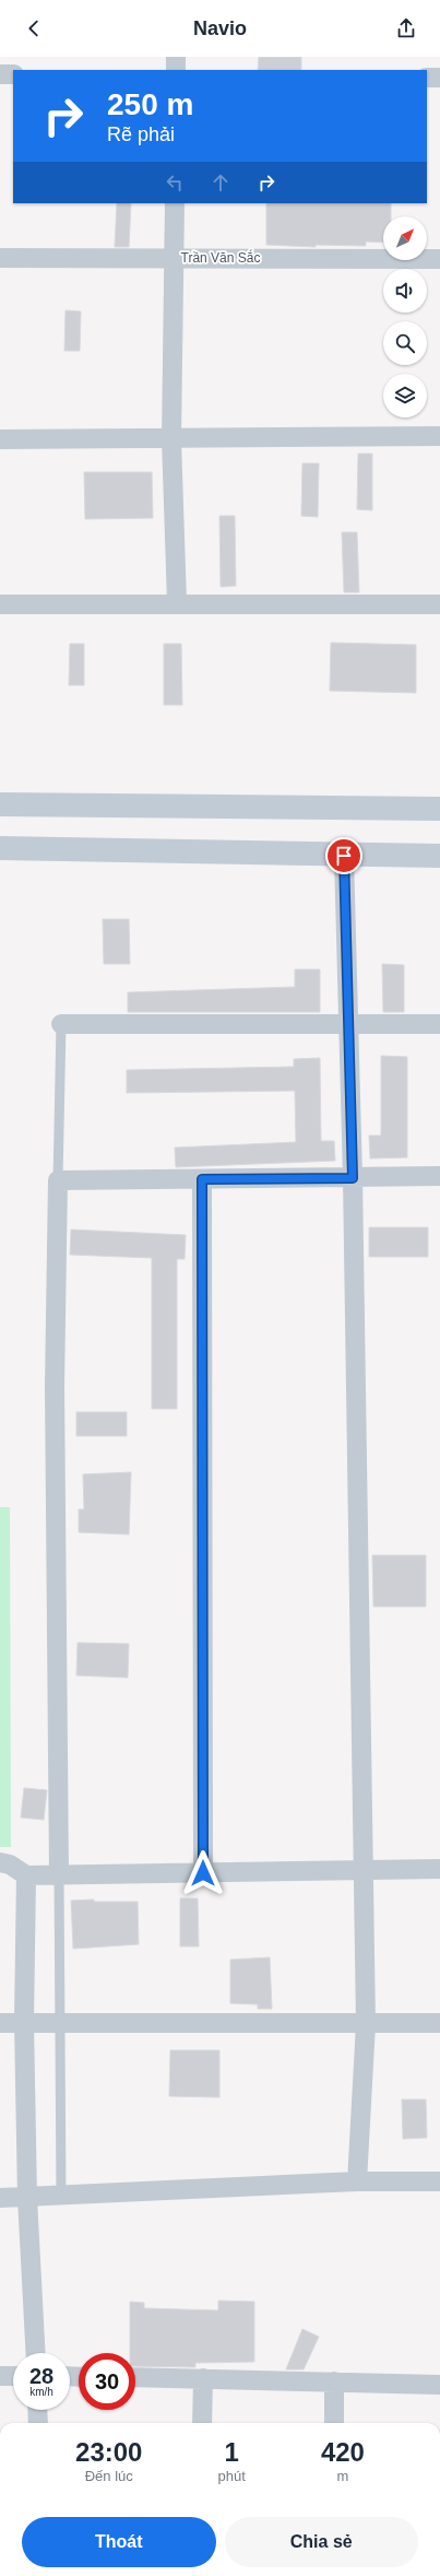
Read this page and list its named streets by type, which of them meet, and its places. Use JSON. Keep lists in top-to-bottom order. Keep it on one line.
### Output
{"streets":{"street":["Trần Văn Sắc"]},"north":"top right","page":{"header":"Navio","turn":["250 m","Rẽ phải"],"speed":"28 km/h","limit":"30","eta":["23:00","Đến lúc","1","phút","420","m"],"buttons":["Thoát","Chia sẻ"]}}
